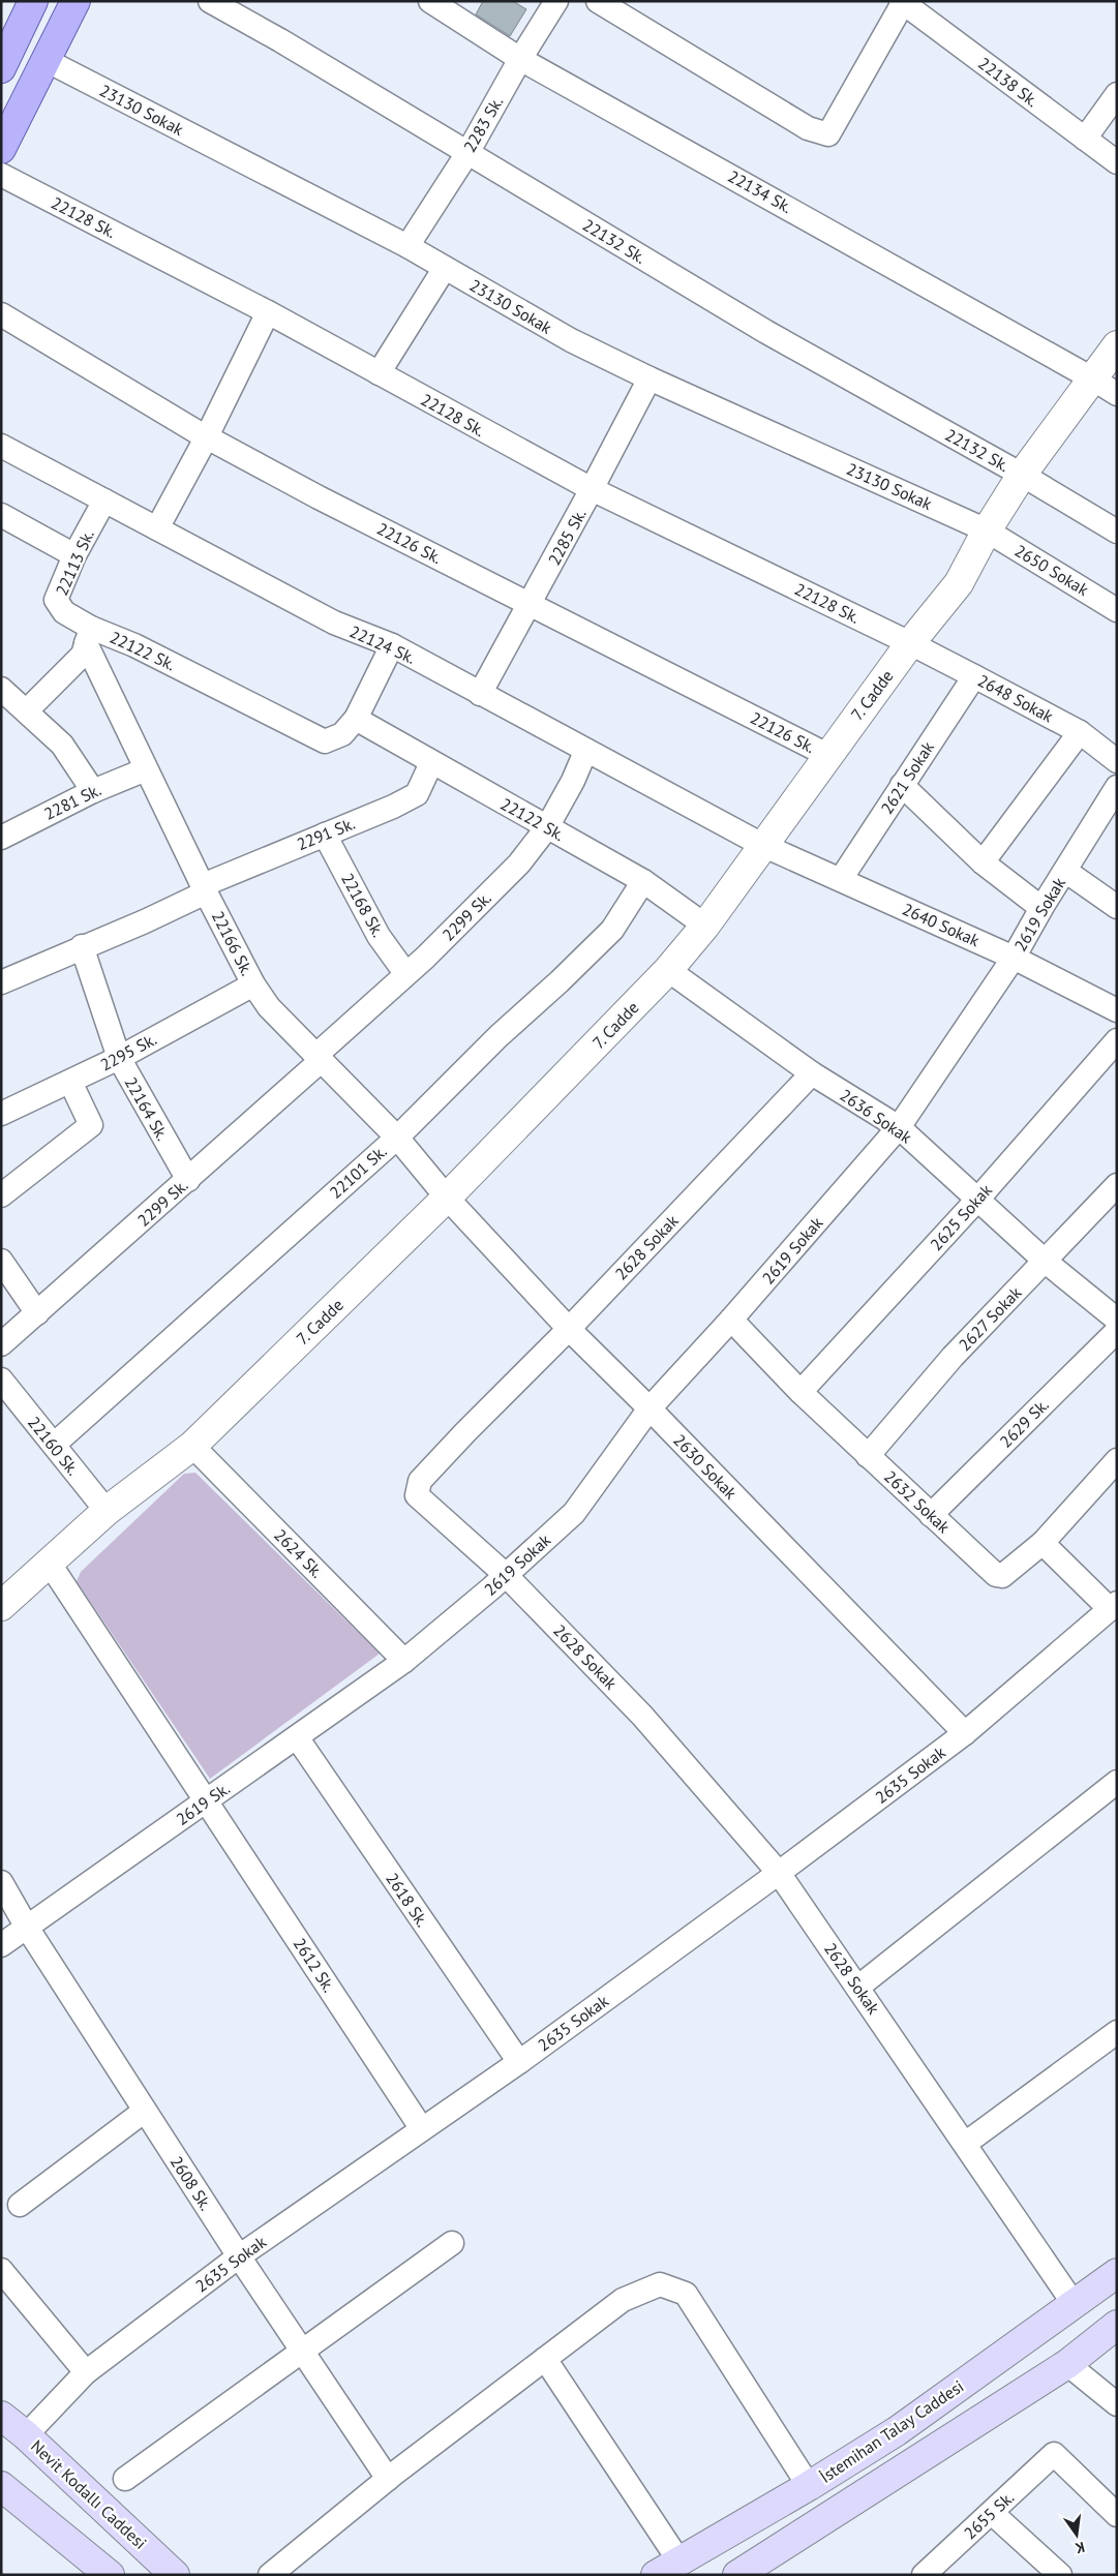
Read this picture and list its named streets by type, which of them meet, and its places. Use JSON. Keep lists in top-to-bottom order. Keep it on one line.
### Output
{"streets":{"main road":["İstemihan Talay Caddesi","Nevit Kodallı Caddesi"],"street":["22138 Sk.","23130 Sokak","2283 Sk.","22134 Sk.","22128 Sk.","22132 Sk.","2285 Sk.","22126 Sk.","22113 Sk.","2650 Sokak","22124 Sk.","22122 Sk.","7. Cadde","2648 Sokak","2621 Sokak","2281 Sk.","2291 Sk.","22168 Sk.","2619 Sokak","2299 Sk.","2640 Sokak","22166 Sk.","2295 Sk.","22164 Sk.","2636 Sokak","22101 Sk.","2625 Sokak","2628 Sokak","2627 Sokak","2629 Sk.","22160 Sk.","2630 Sokak","2632 Sokak","2624 Sk.","2635 Sokak","2619 Sk.","2618 Sk.","2612 Sk.","2608 Sk.","2655 Sk."]},"crossings":[["23130 Sokak","2283 Sk."],["23130 Sokak","2285 Sk."],["23130 Sokak","2650 Sokak"],["23130 Sokak","7. Cadde"],["2283 Sk.","22134 Sk."],["2283 Sk.","22132 Sk."],["22134 Sk.","7. Cadde"],["22128 Sk.","2285 Sk."],["22128 Sk.","7. Cadde"],["22128 Sk.","2648 Sokak"],["22132 Sk.","7. Cadde"],["2285 Sk.","22126 Sk."],["2285 Sk.","22124 Sk."],["22126 Sk.","7. Cadde"],["22113 Sk.","22124 Sk."],["22113 Sk.","22122 Sk."],["22113 Sk.","22166 Sk."],["2650 Sokak","7. Cadde"],["22124 Sk.","22122 Sk."],["22124 Sk.","7. Cadde"],["22124 Sk.","2299 Sk."],["22124 Sk.","2640 Sokak"],["22122 Sk.","7. Cadde"],["22122 Sk.","2291 Sk."],["22122 Sk.","2299 Sk."],["22122 Sk.","22166 Sk."],["22122 Sk.","22101 Sk."],["7. Cadde","2648 Sokak"],["7. Cadde","2640 Sokak"],["7. Cadde","22166 Sk."],["7. Cadde","2636 Sokak"],["7. Cadde","22160 Sk."],["7. Cadde","2630 Sokak"],["7. Cadde","2624 Sk."],["7. Cadde","2612 Sk."],["2648 Sokak","2621 Sokak"],["2621 Sokak","2640 Sokak"],["2281 Sk.","22166 Sk."],["2291 Sk.","22168 Sk."],["2291 Sk.","22166 Sk."],["2291 Sk.","22164 Sk."],["22168 Sk.","2299 Sk."],["2619 Sokak","2640 Sokak"],["2619 Sokak","2636 Sokak"],["2619 Sokak","2628 Sokak"],["2619 Sokak","2630 Sokak"],["2619 Sokak","2632 Sokak"],["2619 Sokak","2624 Sk."],["2619 Sokak","2619 Sk."],["2299 Sk.","22166 Sk."],["2299 Sk.","22164 Sk."],["22166 Sk.","2295 Sk."],["22166 Sk.","22101 Sk."],["22166 Sk.","2630 Sokak"],["2295 Sk.","22164 Sk."],["2636 Sokak","2625 Sokak"],["2636 Sokak","2628 Sokak"],["2636 Sokak","2627 Sokak"],["22101 Sk.","22160 Sk."],["2625 Sokak","2632 Sokak"],["2628 Sokak","2630 Sokak"],["2628 Sokak","2635 Sokak"],["2628 Sokak","İstemihan Talay Caddesi"],["2627 Sokak","2632 Sokak"],["2629 Sk.","2632 Sokak"],["2630 Sokak","2635 Sokak"],["2624 Sk.","2619 Sk."],["2635 Sokak","2618 Sk."],["2635 Sokak","2612 Sk."],["2635 Sokak","2608 Sk."],["2635 Sokak","Nevit Kodallı Caddesi"],["2619 Sk.","2618 Sk."],["2619 Sk.","2612 Sk."],["2619 Sk.","2608 Sk."]],"north":"bottom"}
